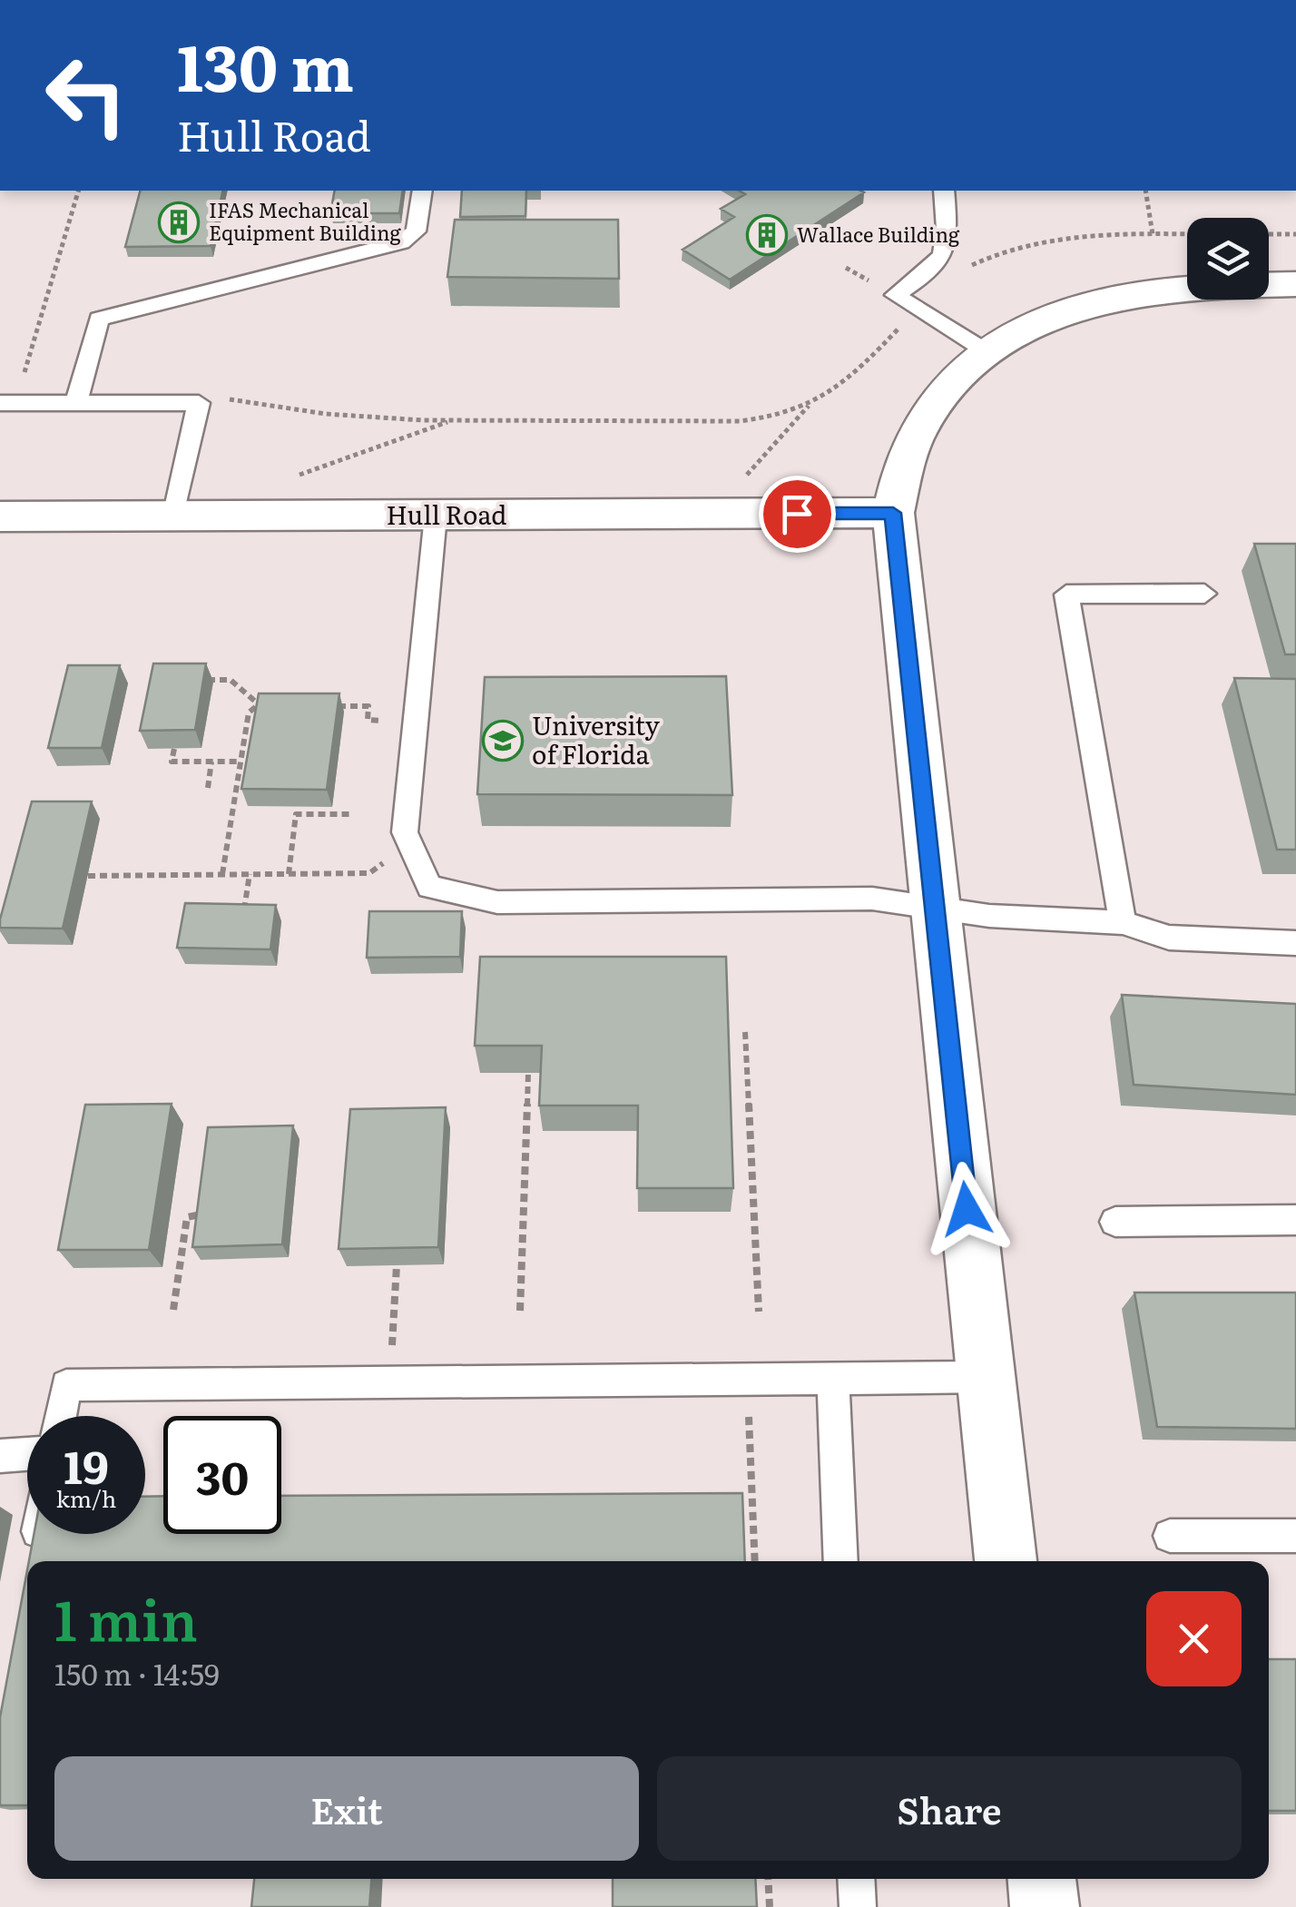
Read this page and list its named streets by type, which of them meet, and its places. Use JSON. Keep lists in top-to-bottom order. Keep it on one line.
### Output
{"streets":{"street":["Hull Road"]},"places":{"building":["IFAS Mechanical Equipment Building","Wallace Building"],"school or university":["University of Florida"]},"page":{"turn":["130 m","Hull Road"],"speed":"19 km/h","limit":"30","heading":["1 min","150 m · 14:59"],"buttons":["Exit","Share"]}}
